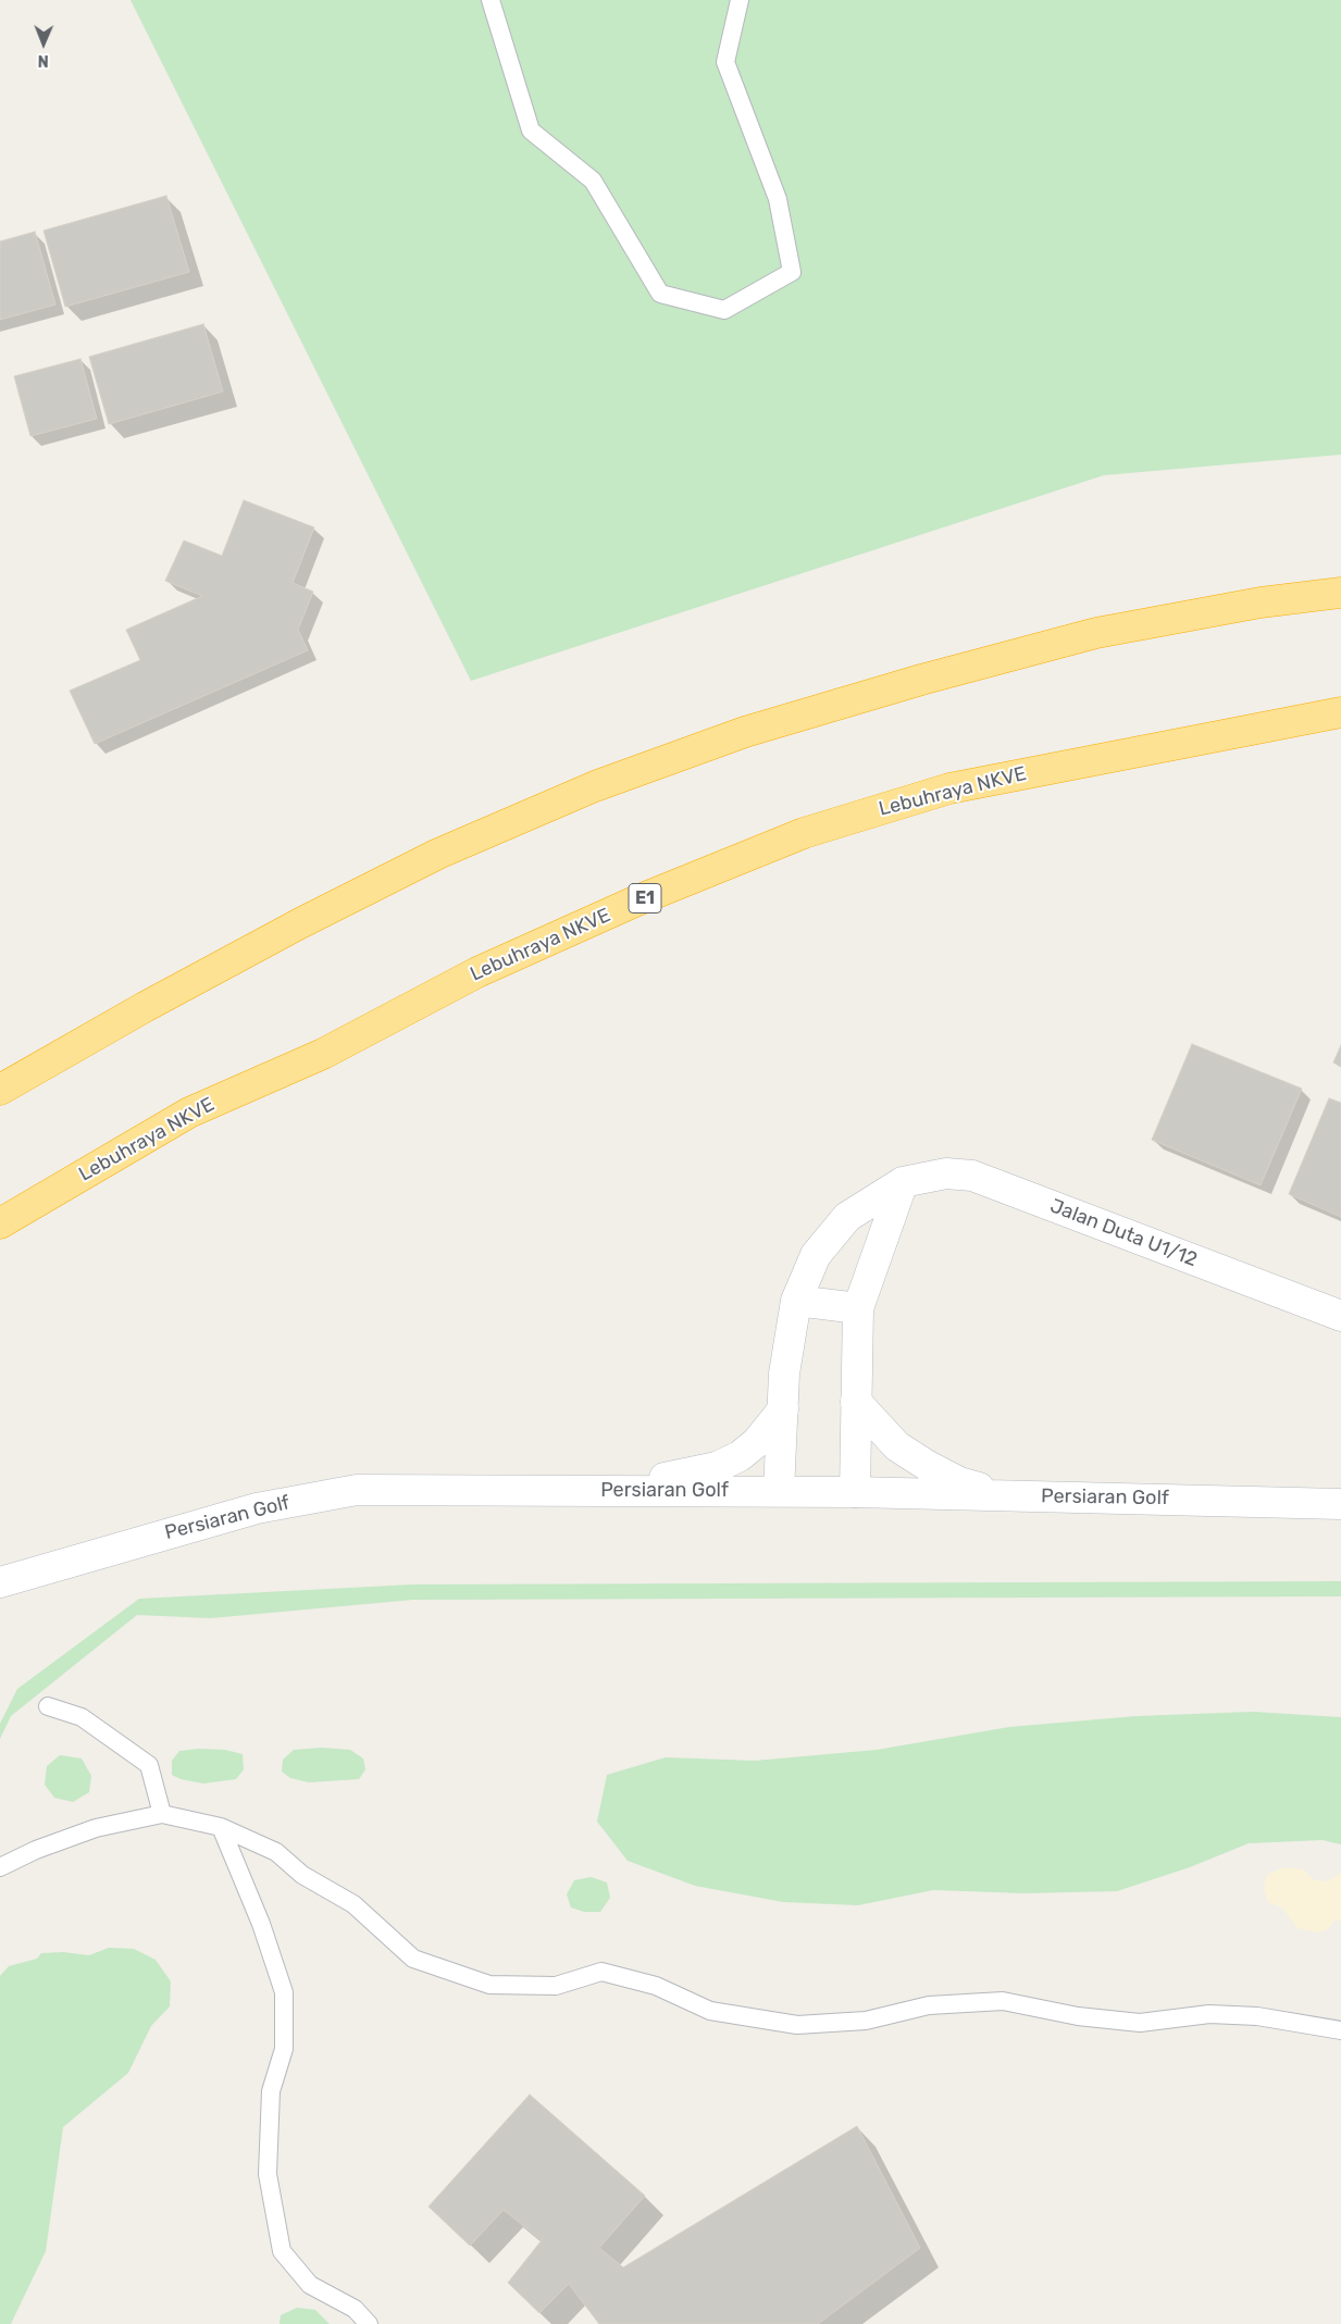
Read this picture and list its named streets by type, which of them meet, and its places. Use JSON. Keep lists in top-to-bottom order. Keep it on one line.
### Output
{"streets":{"highway":["Lebuhraya NKVE","E1"],"street":["Jalan Duta U1/12","Persiaran Golf"]},"north":"bottom"}
